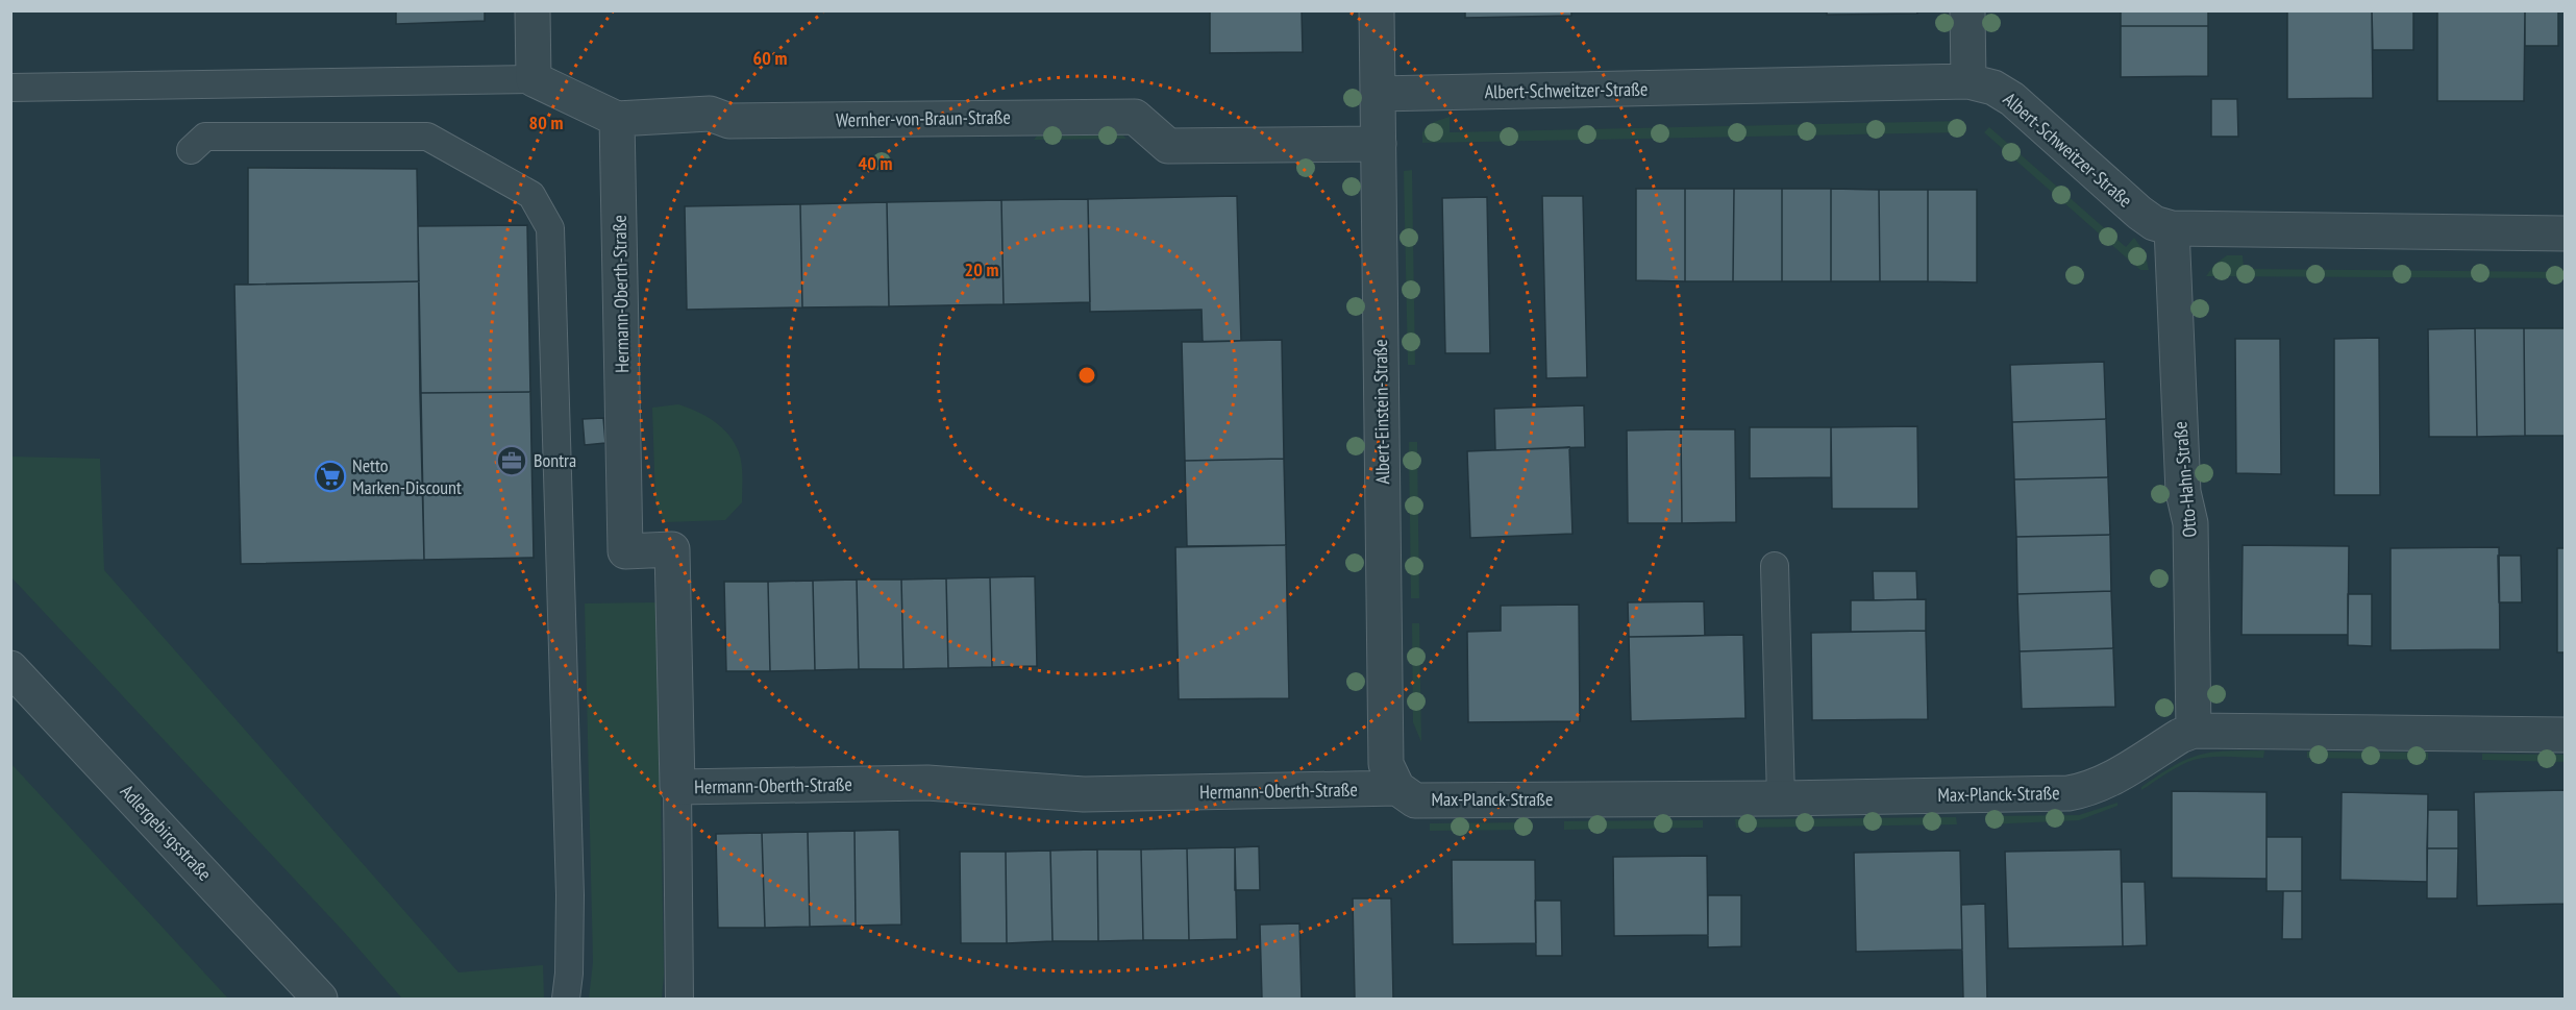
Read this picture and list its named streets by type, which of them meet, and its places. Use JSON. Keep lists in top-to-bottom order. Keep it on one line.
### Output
{"streets":{"street":["Albert-Schweitzer-Straße","Wernher-von-Braun-Straße","Hermann-Oberth-Straße","Albert-Einstein-Straße","Otto-Hahn-Straße","Max-Planck-Straße","Adlergebirgsstraße"]},"crossings":[["Albert-Schweitzer-Straße","Albert-Einstein-Straße"],["Albert-Schweitzer-Straße","Otto-Hahn-Straße"],["Wernher-von-Braun-Straße","Hermann-Oberth-Straße"],["Wernher-von-Braun-Straße","Albert-Einstein-Straße"],["Hermann-Oberth-Straße","Albert-Einstein-Straße"],["Hermann-Oberth-Straße","Max-Planck-Straße"],["Albert-Einstein-Straße","Max-Planck-Straße"],["Otto-Hahn-Straße","Max-Planck-Straße"]],"places":{"office":["Bontra"],"supermarket":["Netto Marken-Discount"]},"rings":["60 m","80 m","40 m","20 m"]}
